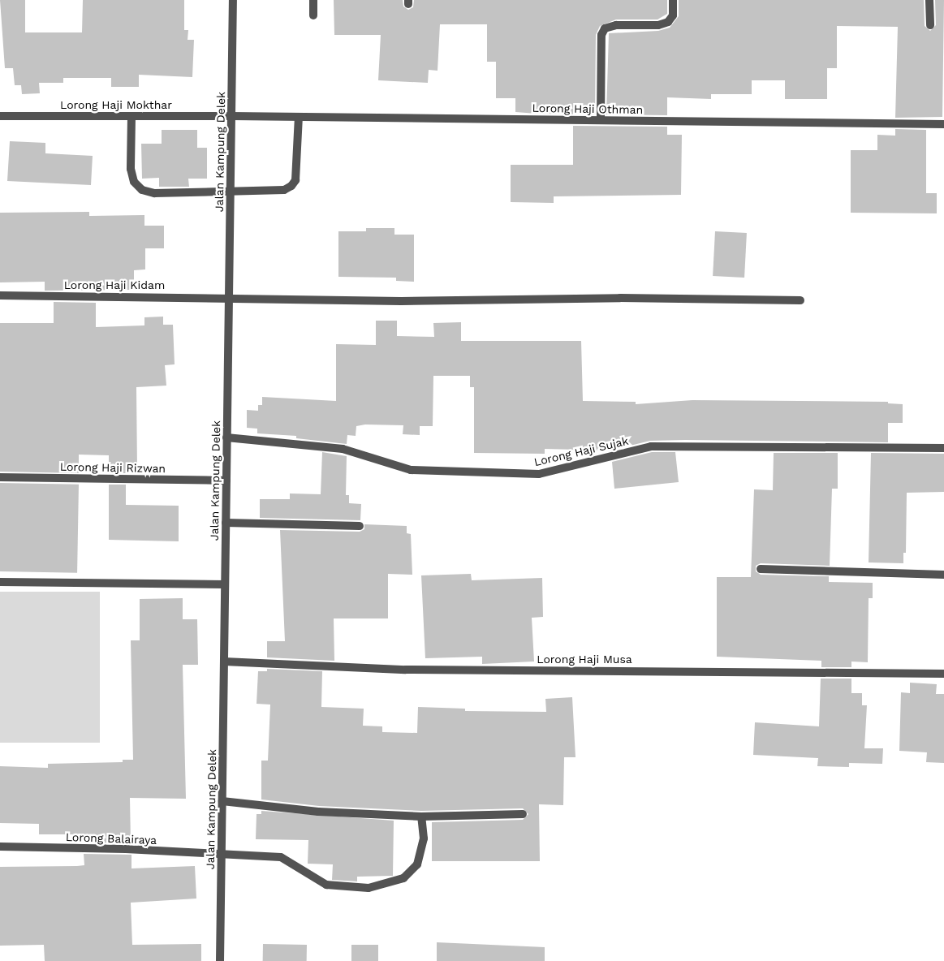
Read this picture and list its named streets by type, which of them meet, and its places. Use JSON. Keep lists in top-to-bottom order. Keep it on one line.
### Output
{"streets":{"street":["Lorong Haji Mokthar","Lorong Haji Othman","Jalan Kampung Delek","Lorong Haji Kidam","Lorong Haji Sujak","Lorong Haji Rizwan","Lorong Haji Musa","Lorong Balairaya"]},"crossings":[["Lorong Haji Mokthar","Lorong Haji Othman"],["Lorong Haji Mokthar","Jalan Kampung Delek"],["Lorong Haji Othman","Jalan Kampung Delek"],["Jalan Kampung Delek","Lorong Haji Kidam"],["Jalan Kampung Delek","Lorong Haji Sujak"],["Jalan Kampung Delek","Lorong Haji Rizwan"],["Jalan Kampung Delek","Lorong Haji Musa"],["Jalan Kampung Delek","Lorong Balairaya"]]}
